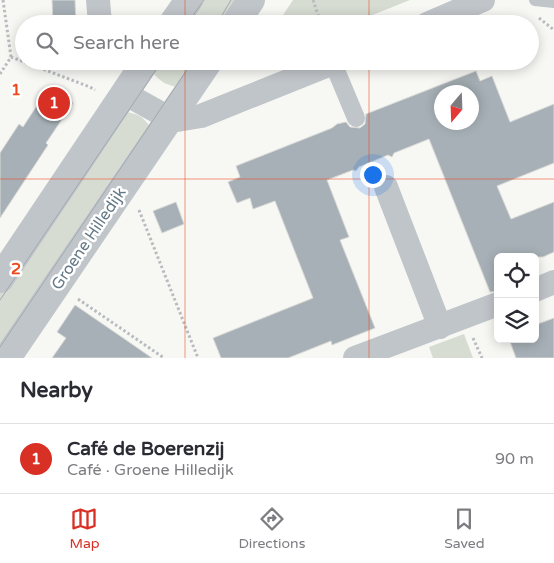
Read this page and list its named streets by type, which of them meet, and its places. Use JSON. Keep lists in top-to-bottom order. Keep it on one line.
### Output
{"streets":{"street":["Groene Hilledijk"]},"north":"bottom","page":{"search":"Search here","pins":"1","heading":"Nearby","list":[{"mark":"1","name":"Café de Boerenzij","note":"Café · Groene Hilledijk","value":"90 m"}],"nav":["Map","Directions","Saved"]},"grid":{"rows":["1","2"]}}
